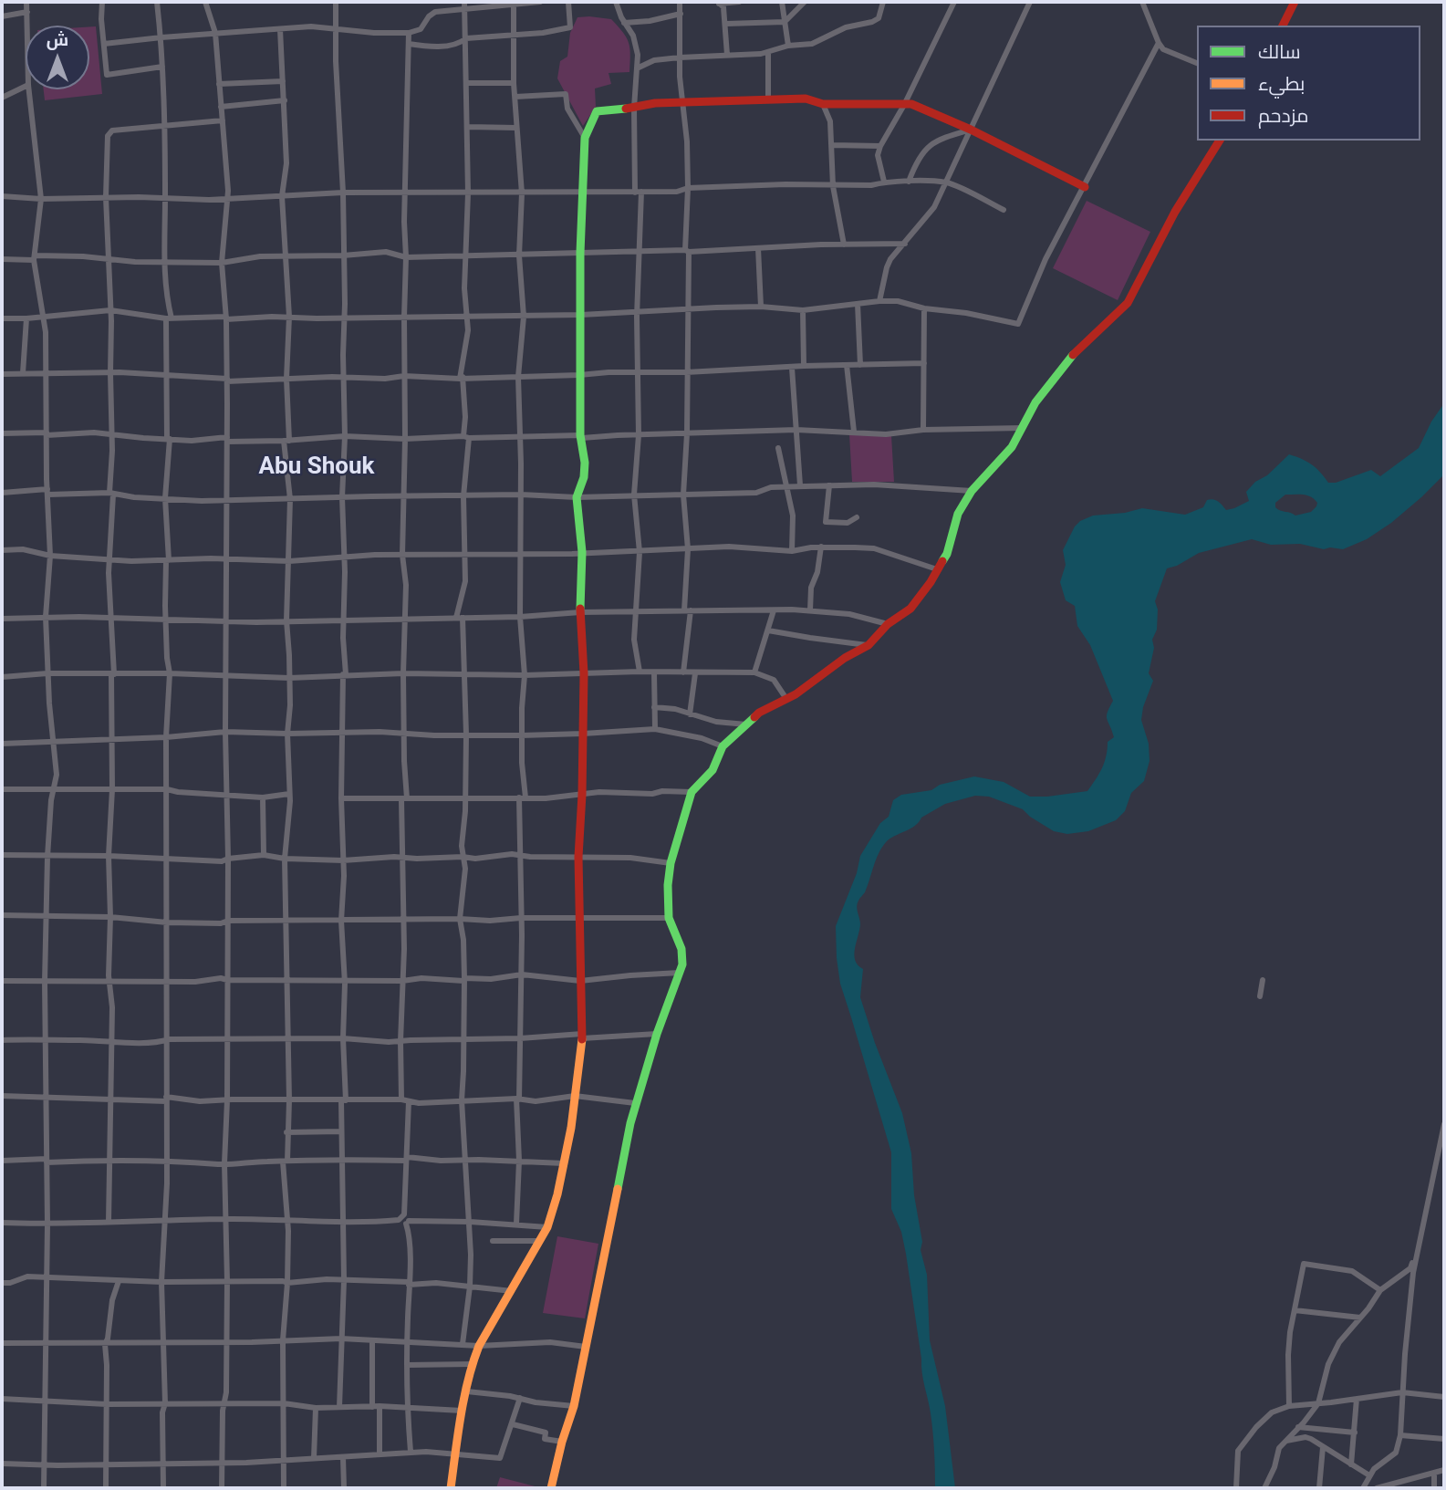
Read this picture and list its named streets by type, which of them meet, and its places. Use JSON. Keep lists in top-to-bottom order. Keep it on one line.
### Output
{"districts":["Abu Shouk"],"legend":["سالك","بطيء","مزدحم"],"north":"top"}
